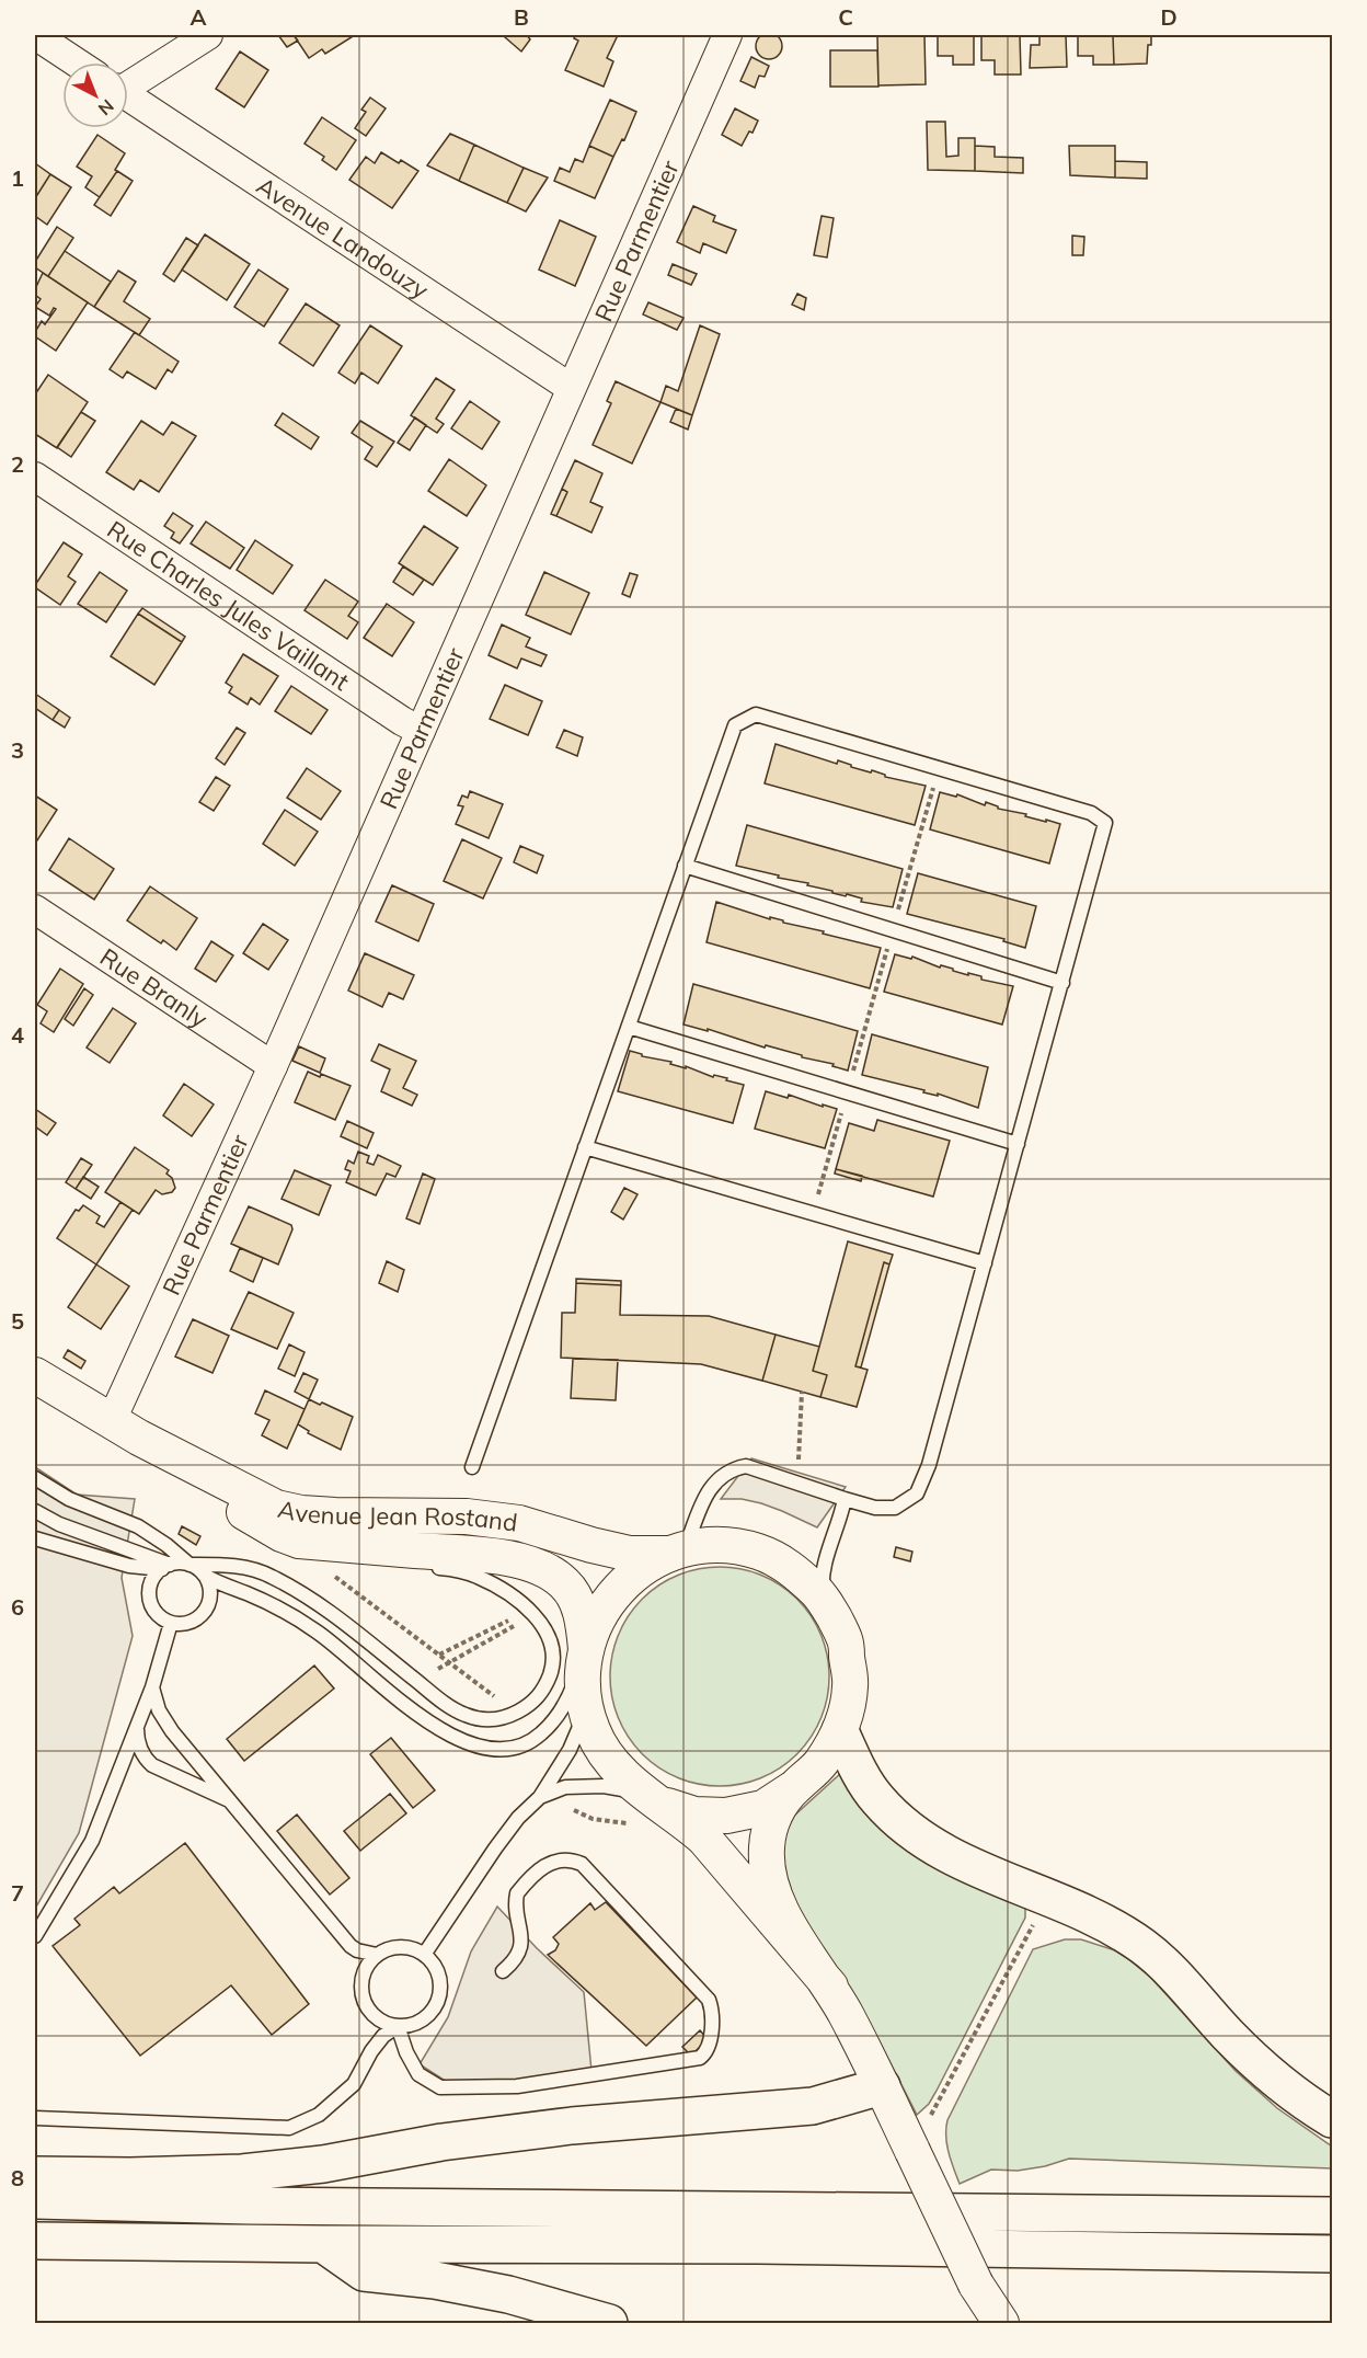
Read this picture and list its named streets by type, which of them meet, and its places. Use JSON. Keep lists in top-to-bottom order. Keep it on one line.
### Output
{"streets":{"street":["Avenue Landouzy","Rue Parmentier","Rue Charles Jules Vaillant","Rue Branly","Avenue Jean Rostand"]},"crossings":[["Avenue Landouzy","Rue Parmentier"],["Rue Parmentier","Rue Charles Jules Vaillant"],["Rue Parmentier","Rue Branly"],["Rue Parmentier","Avenue Jean Rostand"]],"north":"bottom right","grid":{"columns":["A","B","C","D"],"rows":["1","2","3","4","5","6","7","8"]}}
